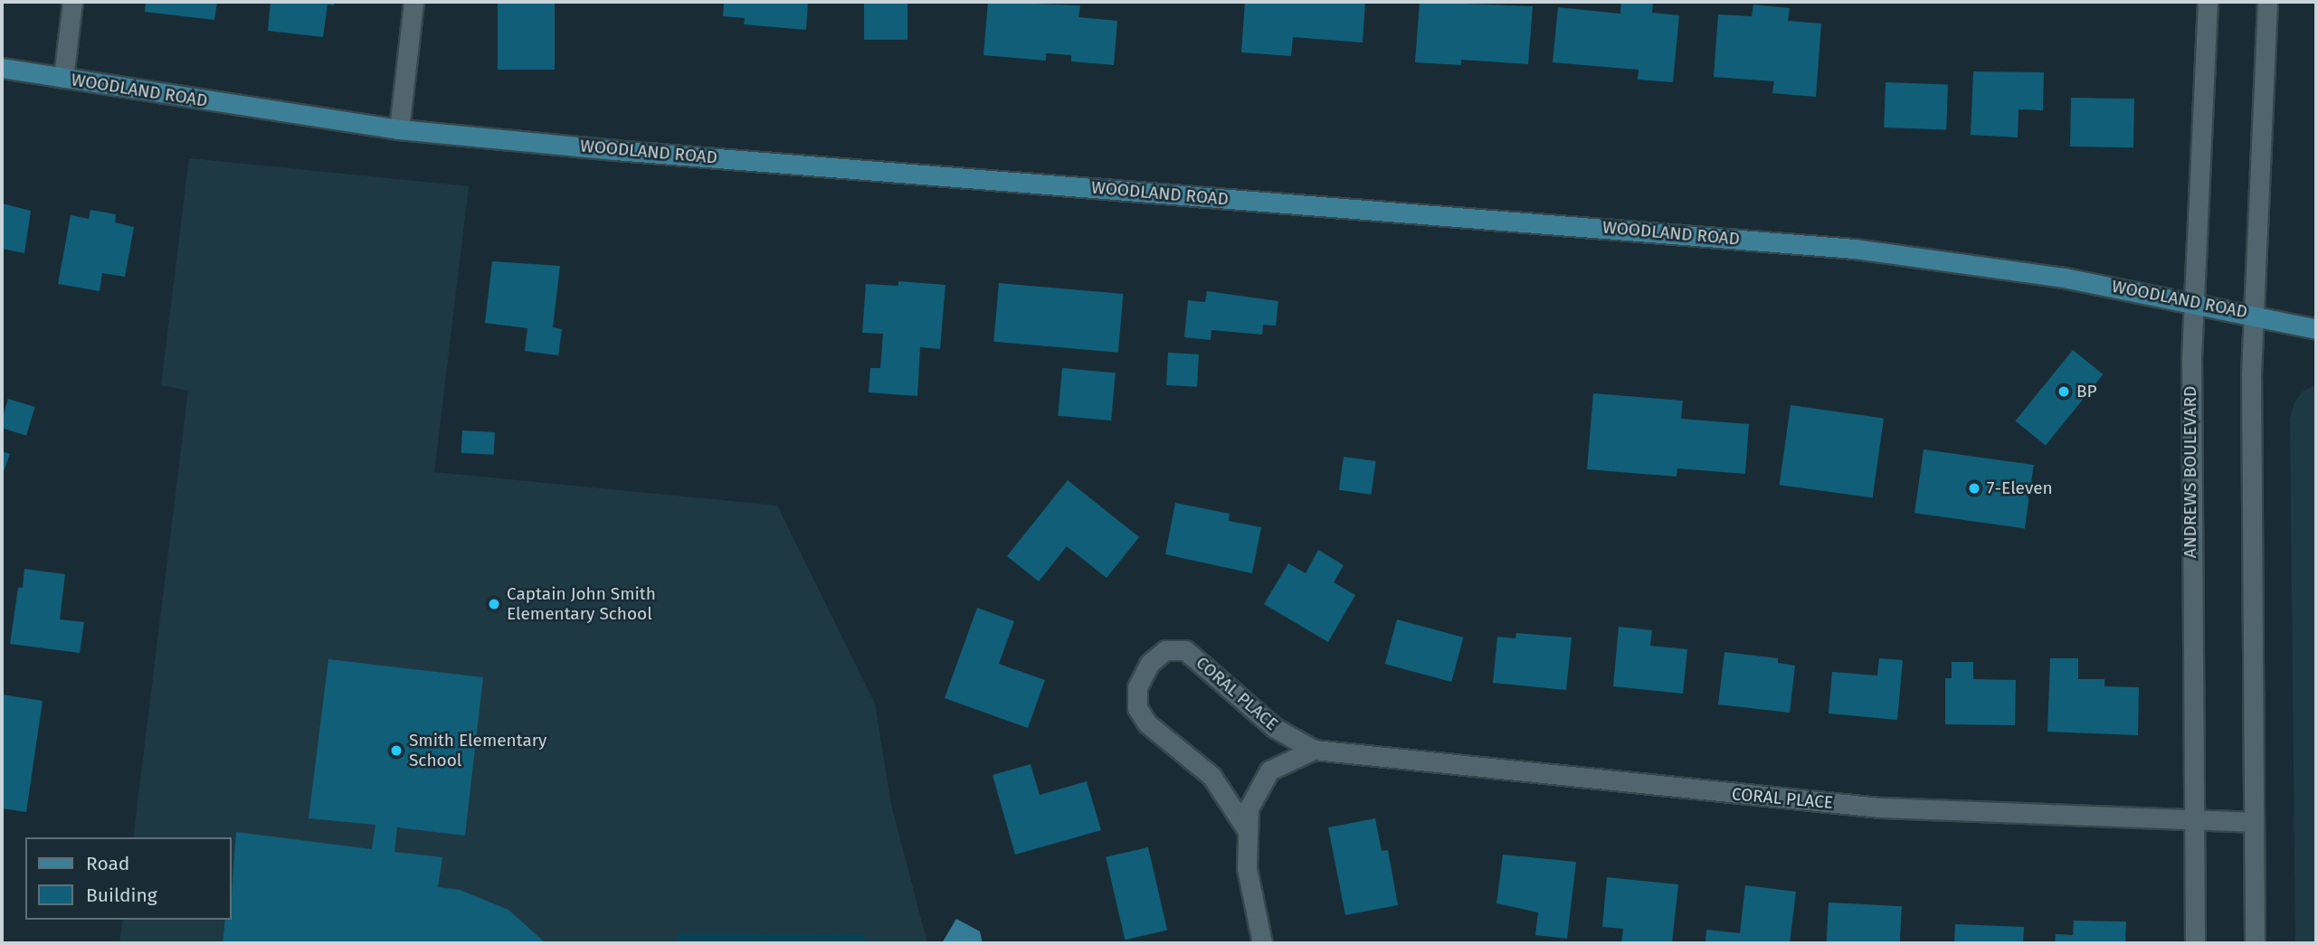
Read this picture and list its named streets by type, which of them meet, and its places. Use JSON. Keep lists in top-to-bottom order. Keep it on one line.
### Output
{"streets":{"main road":["WOODLAND ROAD"],"street":["ANDREWS BOULEVARD","CORAL PLACE"]},"crossings":[["WOODLAND ROAD","ANDREWS BOULEVARD"],["ANDREWS BOULEVARD","CORAL PLACE"]],"places":["BP","7-Eleven","Captain John Smith Elementary School","Smith Elementary School"],"legend":["Road","Building"]}
